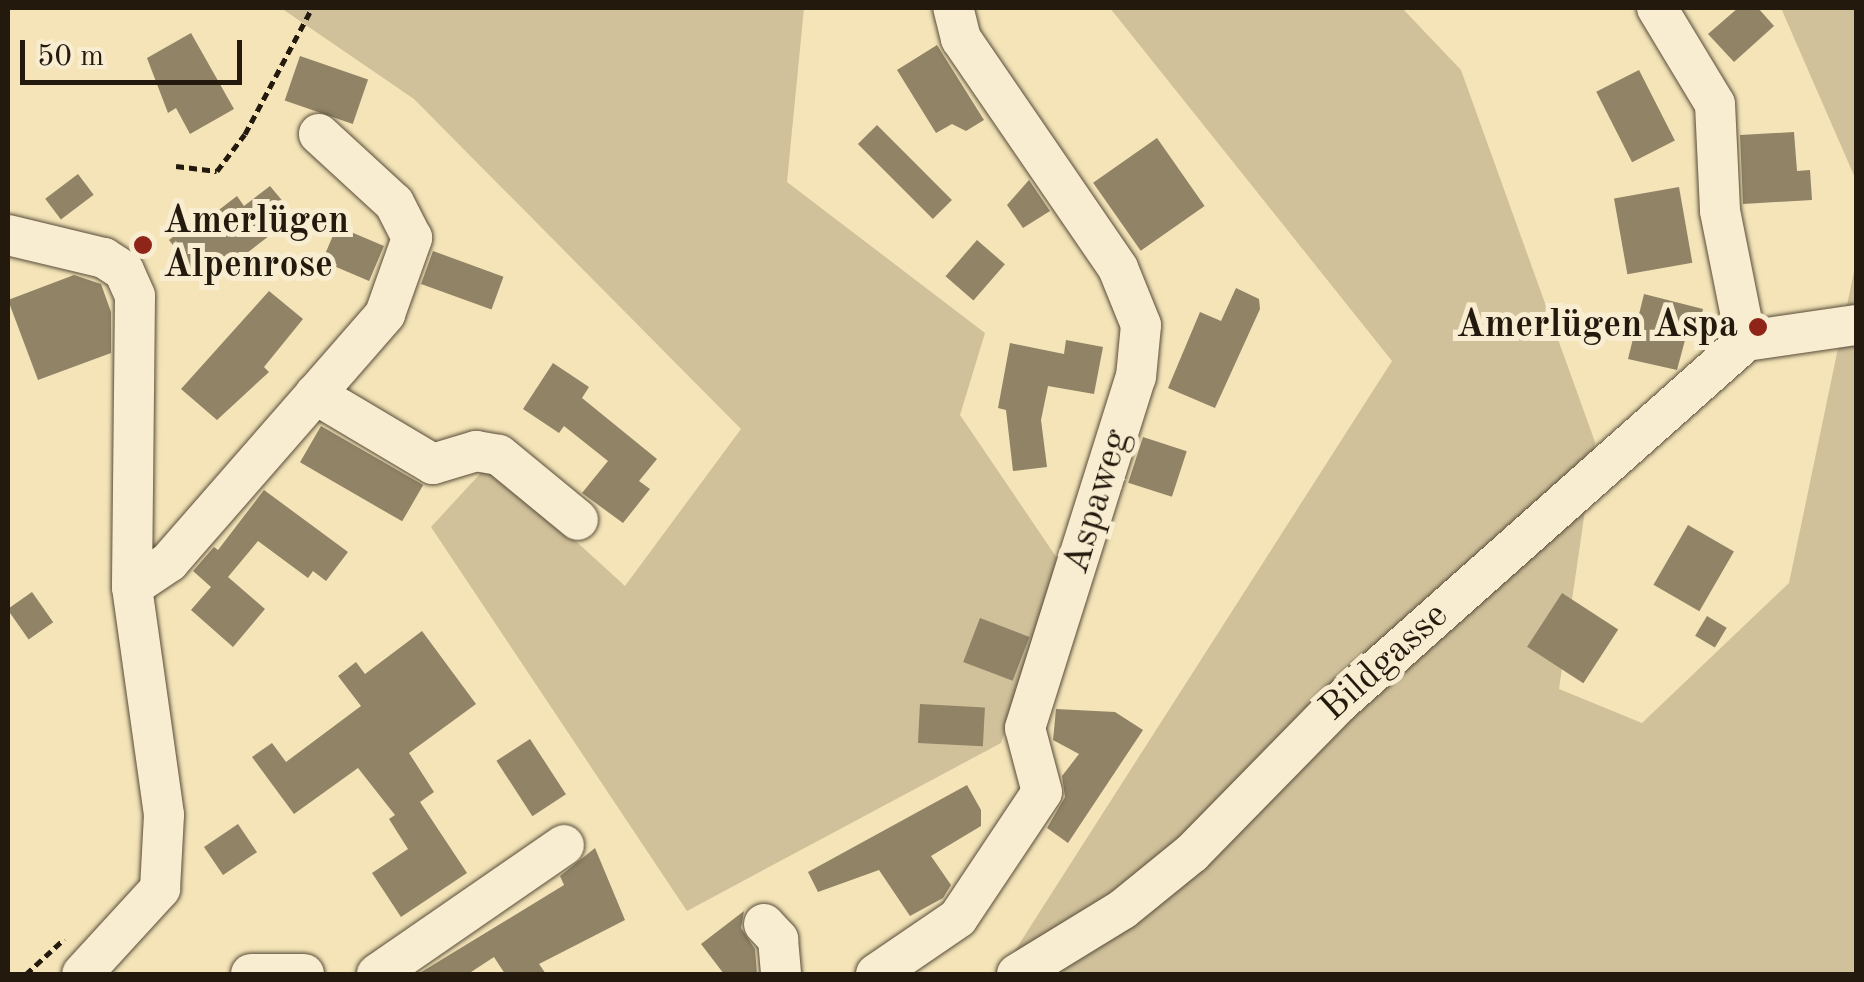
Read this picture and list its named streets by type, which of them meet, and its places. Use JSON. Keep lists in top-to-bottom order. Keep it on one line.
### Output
{"streets":{"street":["Aspaweg","Bildgasse"]},"places":["Amerlügen Alpenrose","Amerlügen Aspa"],"scale_bar":"50 m"}
